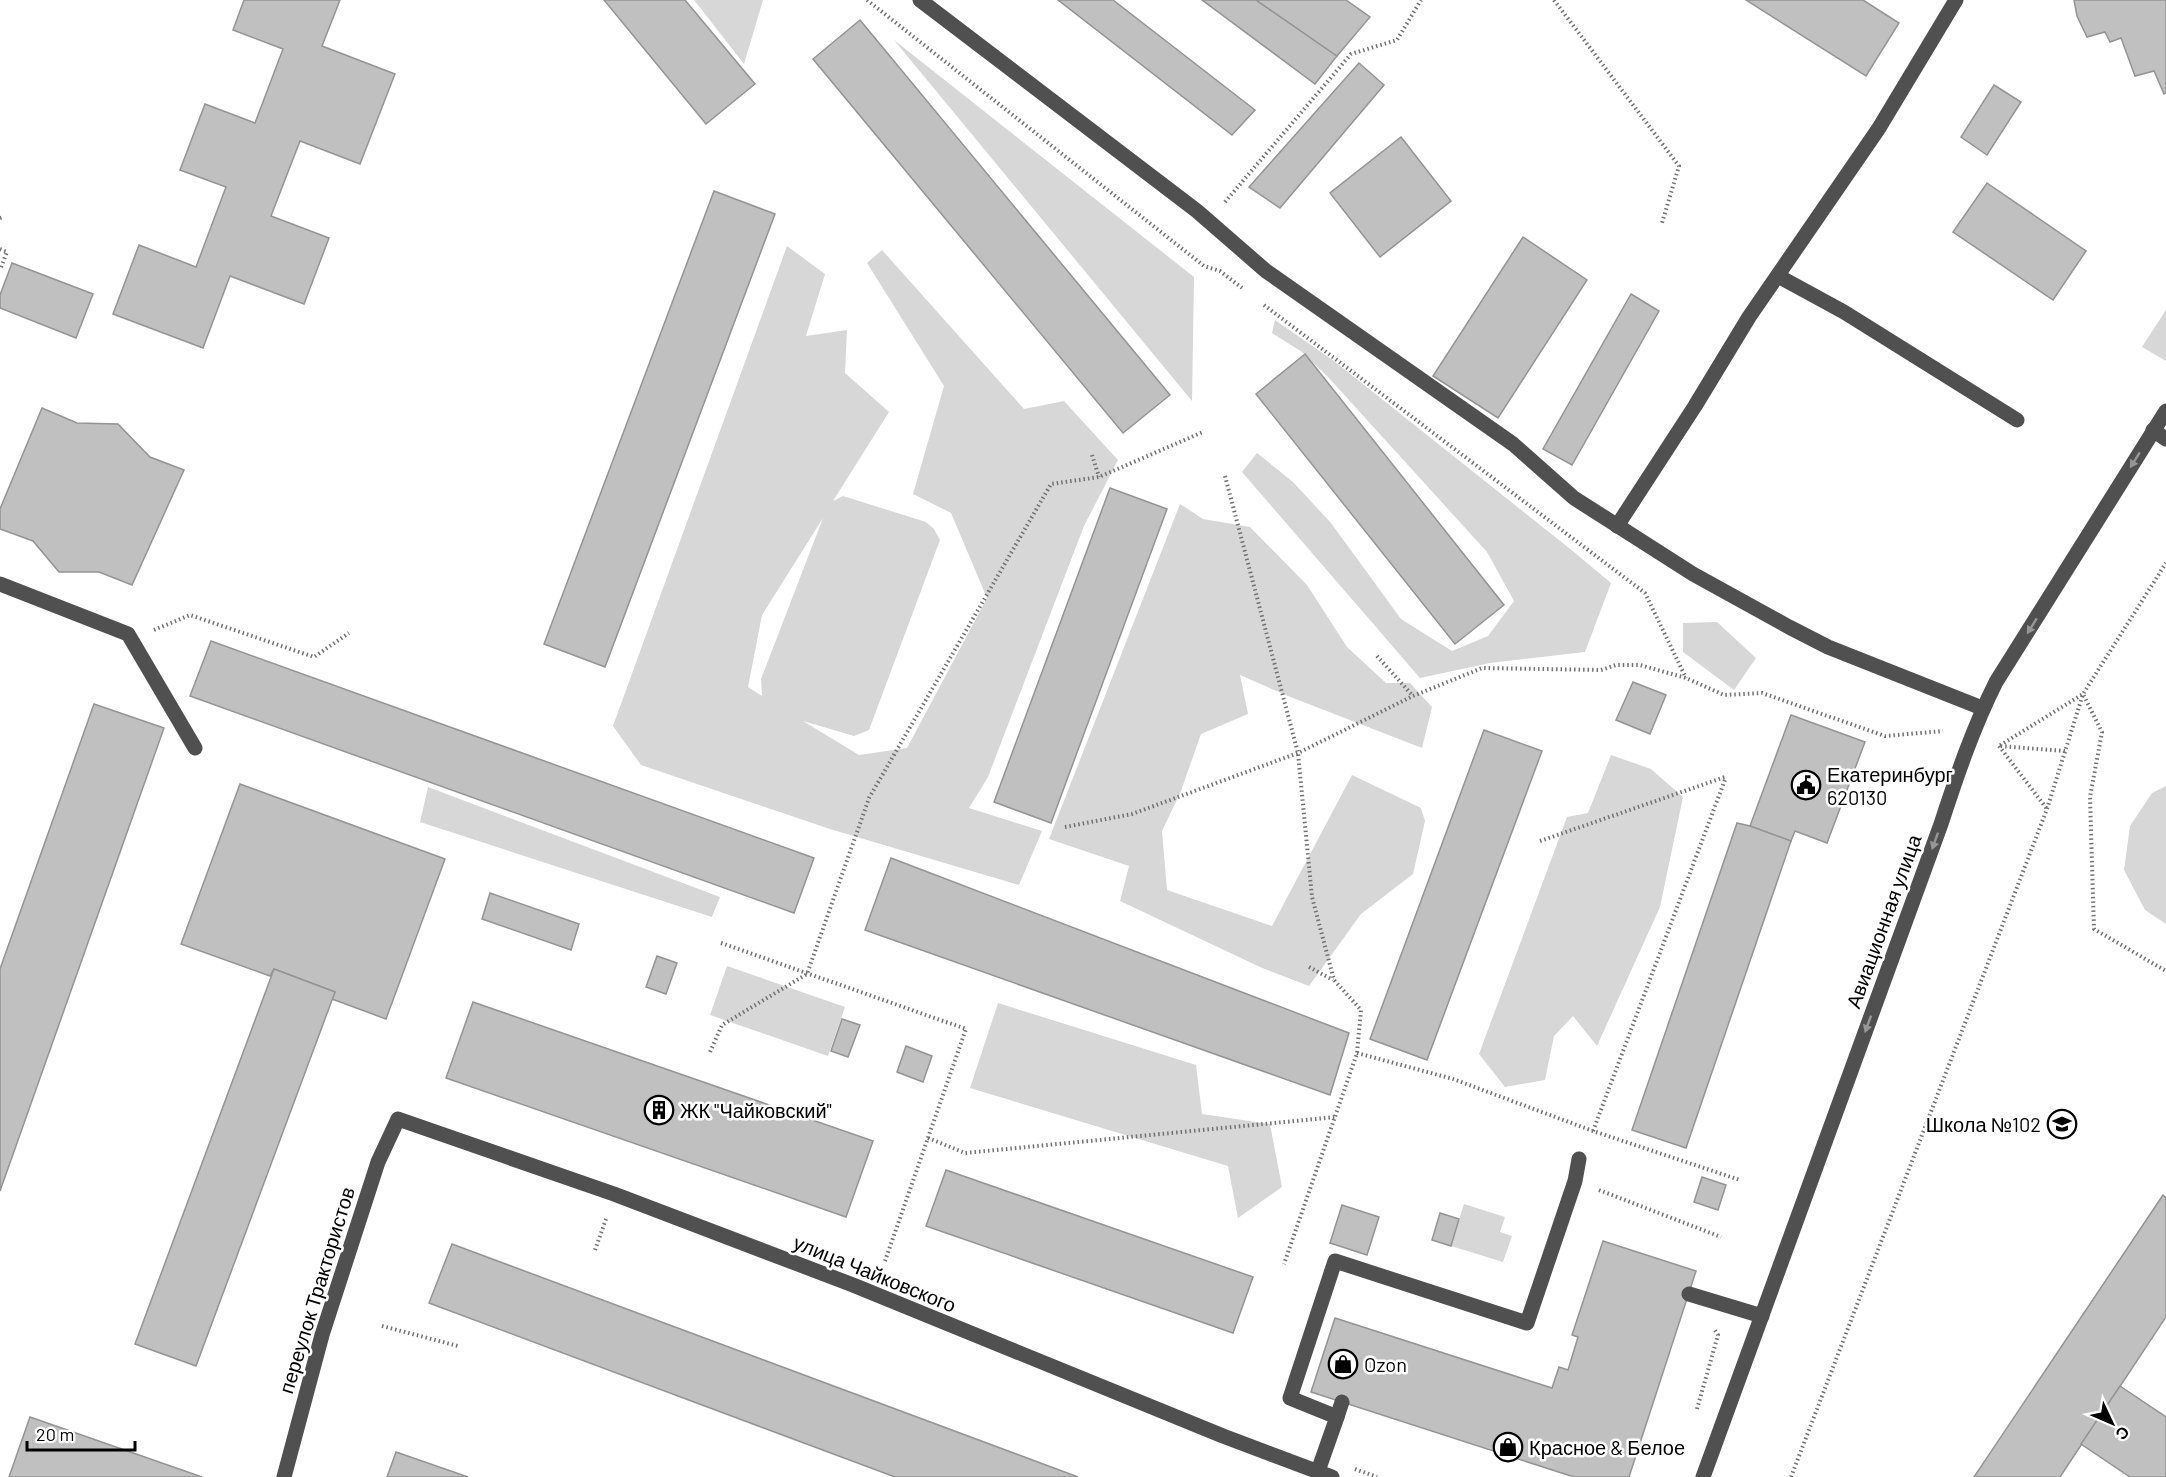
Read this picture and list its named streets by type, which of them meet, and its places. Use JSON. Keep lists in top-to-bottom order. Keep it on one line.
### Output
{"streets":{"street":["Авиационная улица","улица Чайковского","переулок Трактористов"]},"crossings":[["улица Чайковского","переулок Трактористов"]],"one_way":["Авиационная улица"],"places":{"public building":["Екатеринбург 620130"],"building":["ЖК \"Чайковский\""],"school or university":["Школа №102"],"shop":["Ozon","Красное & Белое"]},"scale_bar":"20 m","north":"bottom right"}
